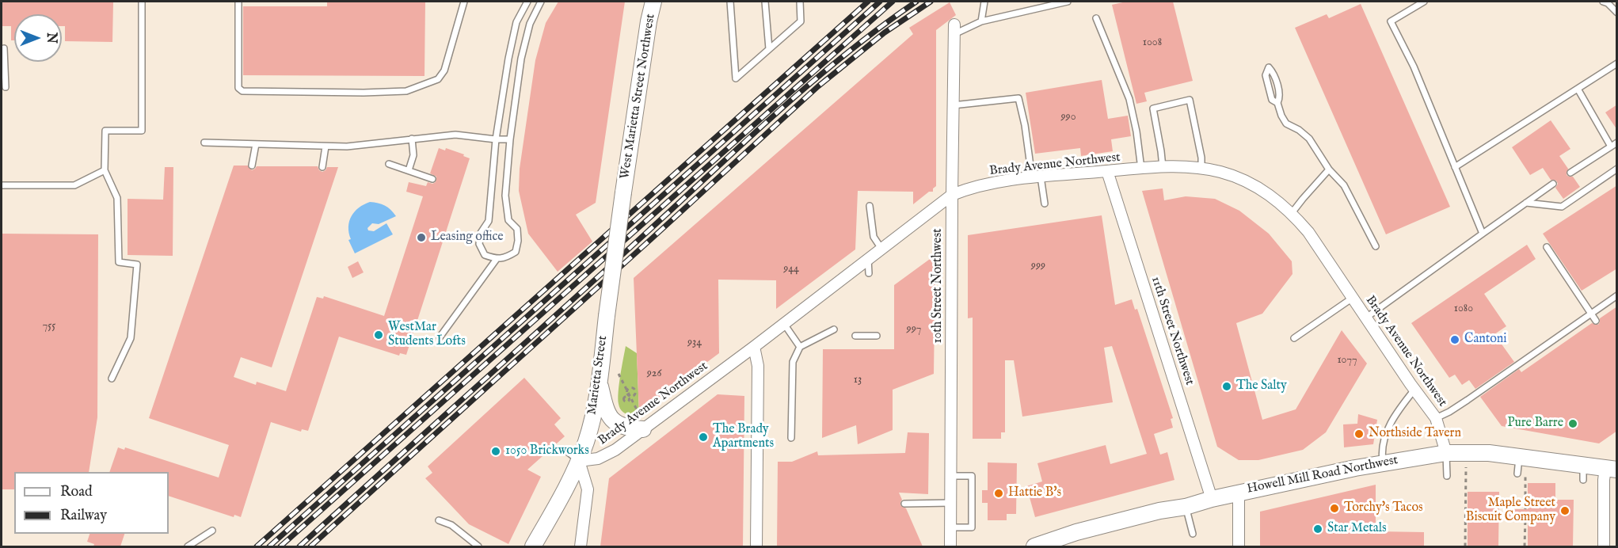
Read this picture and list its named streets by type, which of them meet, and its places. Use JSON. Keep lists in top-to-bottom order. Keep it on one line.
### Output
{"streets":{"street":["West Marietta Street Northwest","Brady Avenue Northwest","10th Street Northwest","11th Street Northwest","Marietta Street","Howell Mill Road Northwest"]},"crossings":[["West Marietta Street Northwest","Marietta Street"],["Brady Avenue Northwest","10th Street Northwest"],["Brady Avenue Northwest","11th Street Northwest"],["Brady Avenue Northwest","Marietta Street"],["Brady Avenue Northwest","Howell Mill Road Northwest"],["11th Street Northwest","Howell Mill Road Northwest"]],"places":["Leasing office","WestMar Students Lofts","Cantoni","The Salty","Pure Barre","Northside Tavern","The Brady Apartments","1050 Brickworks","Hattie B's","Torchy's Tacos","Maple Street Biscuit Company","Star Metals"],"house_numbers":["1008","990","999","944","1080","755","997","934","1077","926","13"],"legend":["Road","Railway"],"north":"right"}
